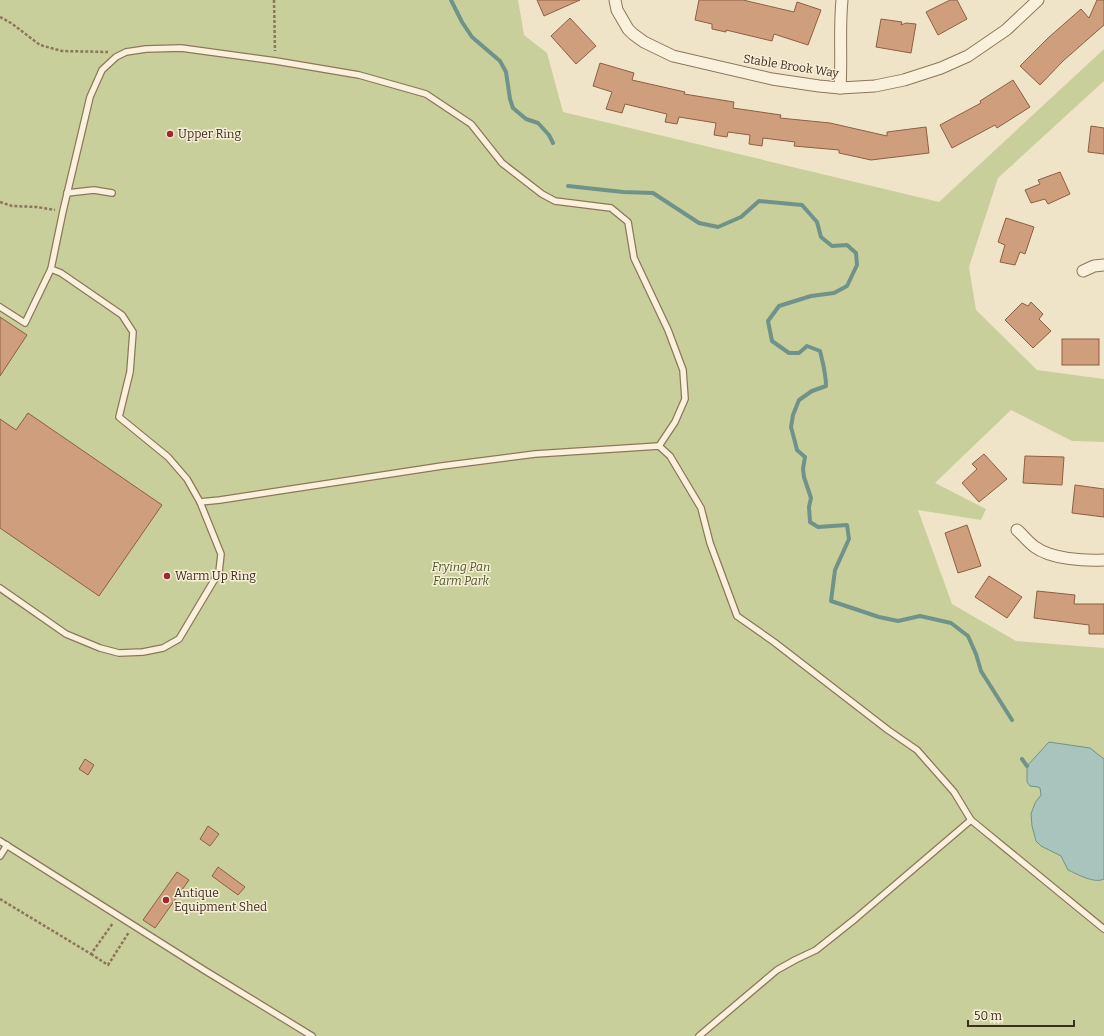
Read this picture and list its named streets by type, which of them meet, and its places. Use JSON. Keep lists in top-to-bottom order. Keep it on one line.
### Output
{"streets":{"street":["Stable Brook Way"]},"parks":["Frying Pan Farm Park"],"places":["Upper Ring","Warm Up Ring","Antique Equipment Shed"],"scale_bar":"50 m"}
